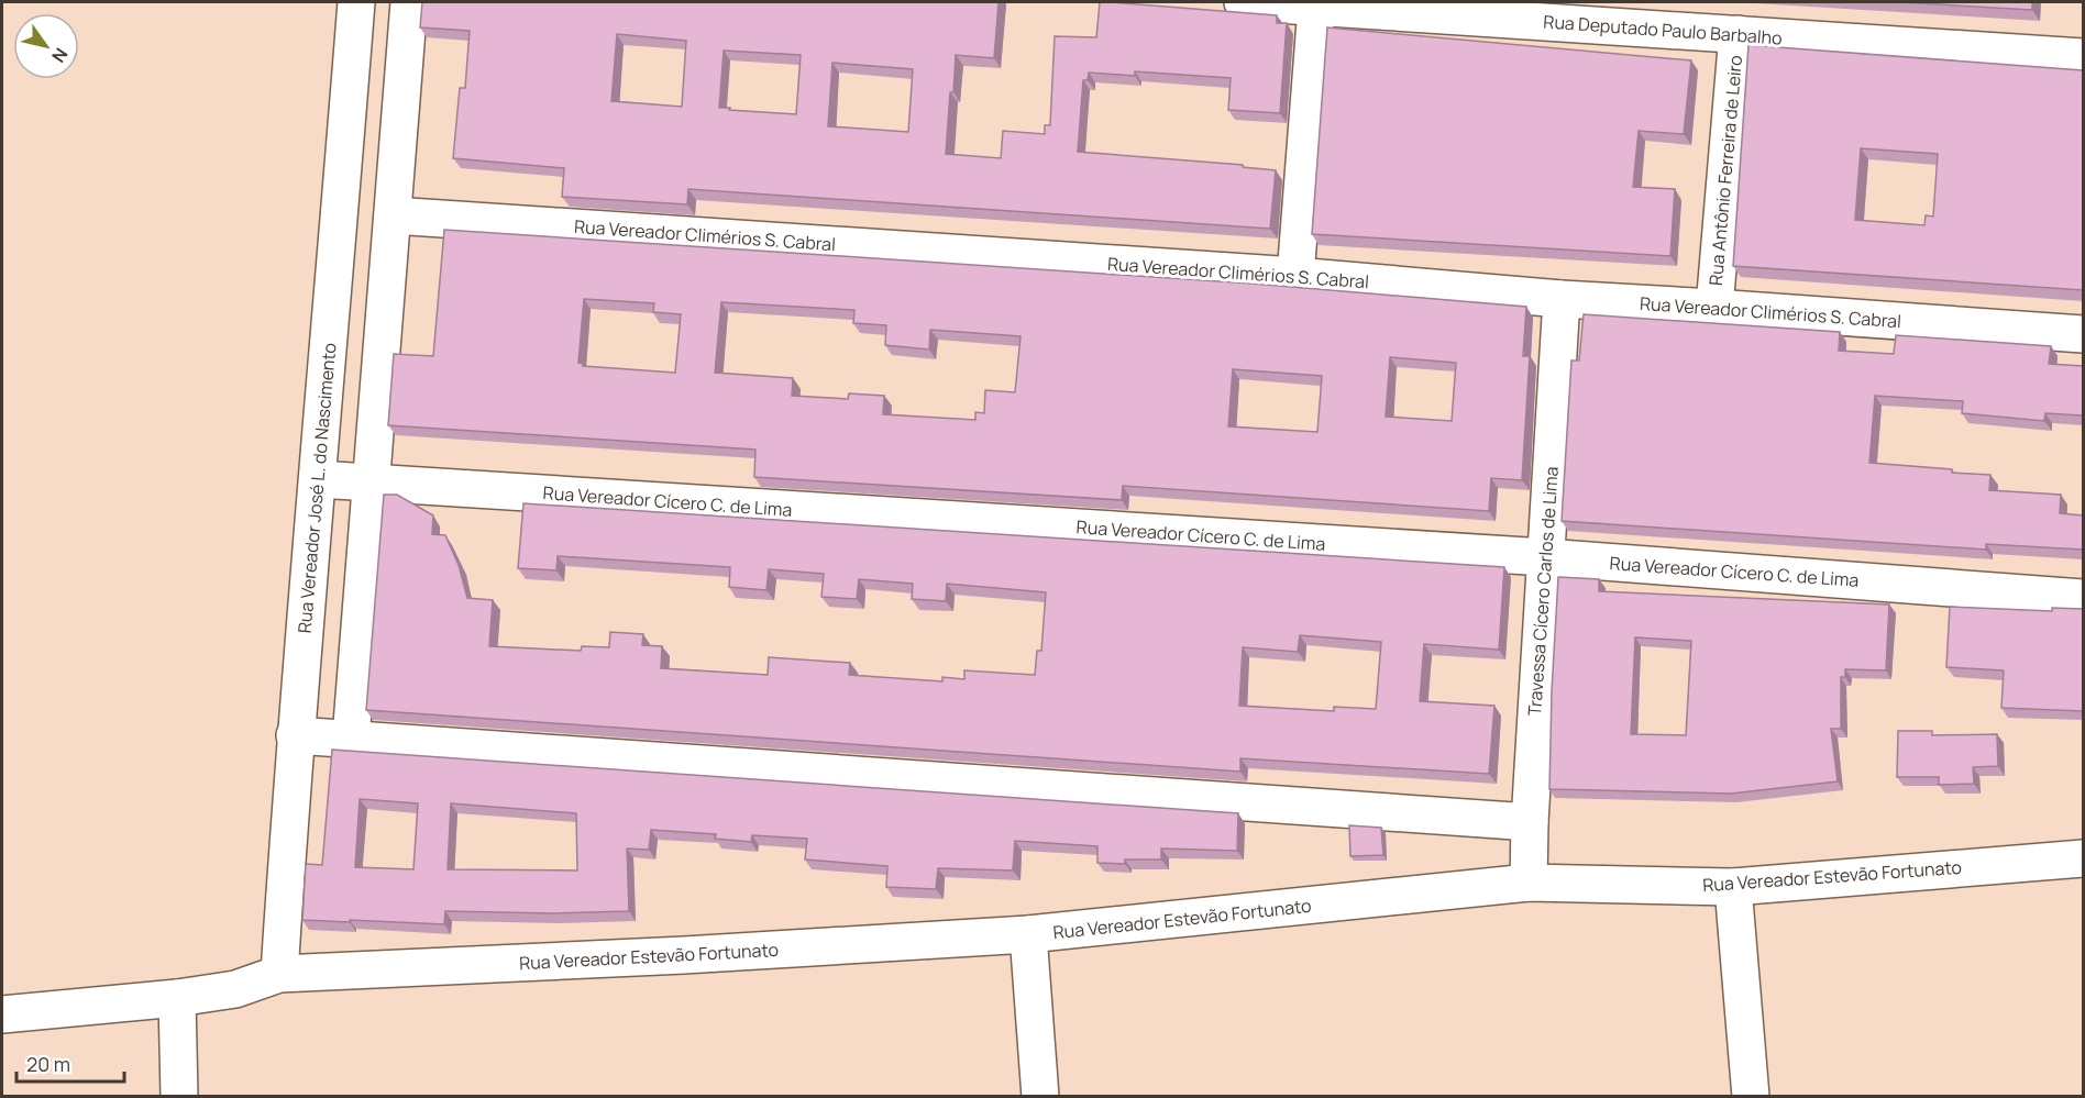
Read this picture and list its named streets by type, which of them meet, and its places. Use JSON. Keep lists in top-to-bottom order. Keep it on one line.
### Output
{"streets":{"street":["Rua Deputado Paulo Barbalho","Rua Antônio Ferreira de Leiro","Rua Vereador Climérios S. Cabral","Rua Vereador José L. do Nascimento","Rua Vereador Cícero C. de Lima","Travessa Cícero Carlos de Lima","Rua Vereador Estevão Fortunato"]},"crossings":[["Rua Deputado Paulo Barbalho","Rua Antônio Ferreira de Leiro"],["Rua Antônio Ferreira de Leiro","Rua Vereador Climérios S. Cabral"],["Rua Vereador Climérios S. Cabral","Travessa Cícero Carlos de Lima"],["Rua Vereador José L. do Nascimento","Rua Vereador Cícero C. de Lima"],["Rua Vereador José L. do Nascimento","Rua Vereador Estevão Fortunato"],["Rua Vereador Cícero C. de Lima","Travessa Cícero Carlos de Lima"],["Travessa Cícero Carlos de Lima","Rua Vereador Estevão Fortunato"]],"scale_bar":"20 m","north":"bottom right"}
